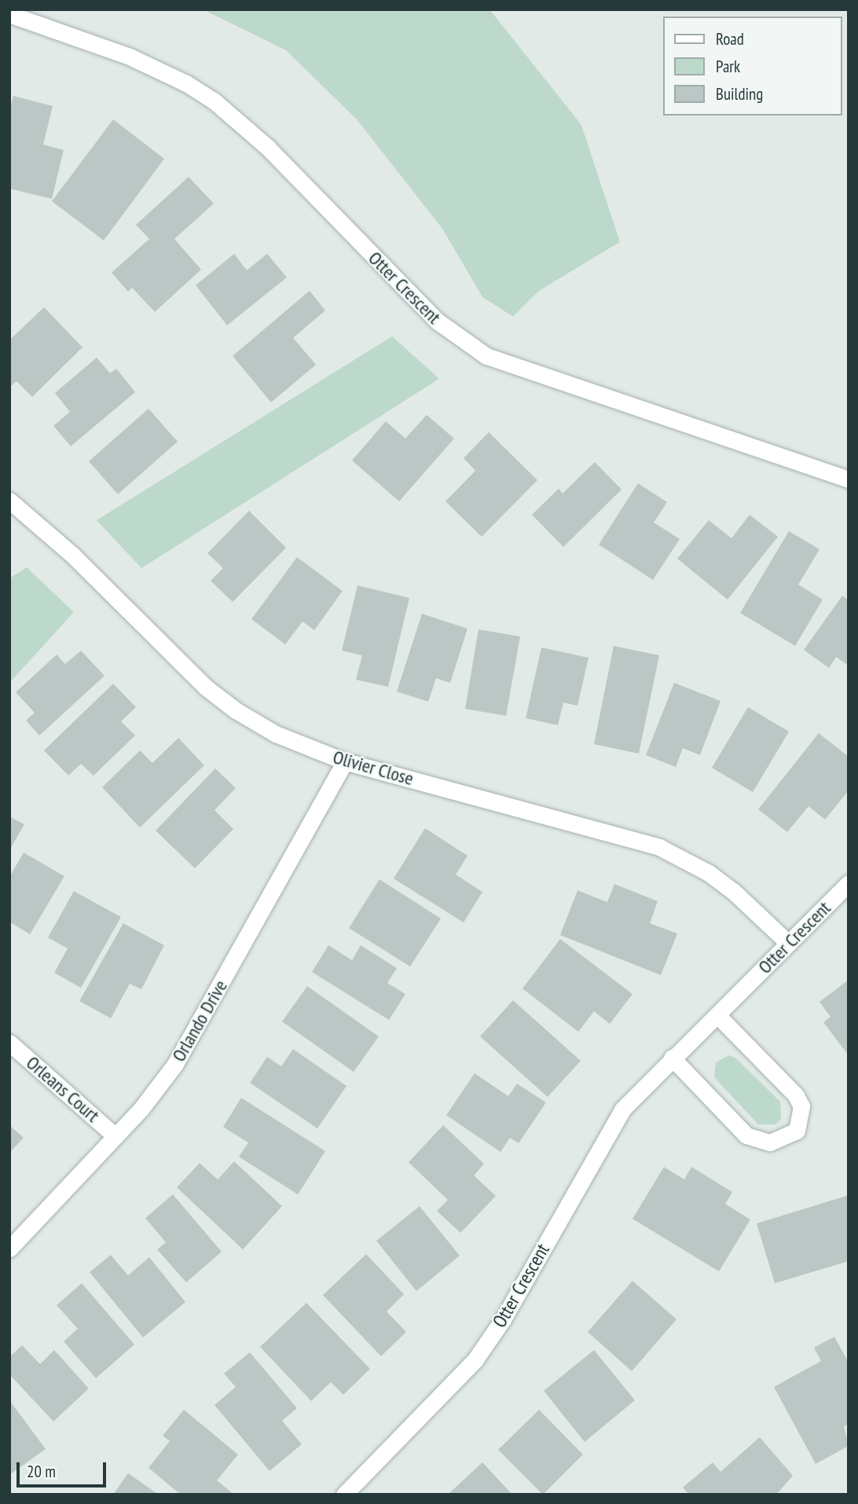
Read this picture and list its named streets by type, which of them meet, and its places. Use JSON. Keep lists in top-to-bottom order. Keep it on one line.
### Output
{"streets":{"street":["Otter Crescent","Olivier Close","Orlando Drive","Orleans Court"]},"crossings":[["Otter Crescent","Olivier Close"],["Olivier Close","Orlando Drive"],["Orlando Drive","Orleans Court"]],"legend":["Road","Park","Building"],"scale_bar":"20 m"}
